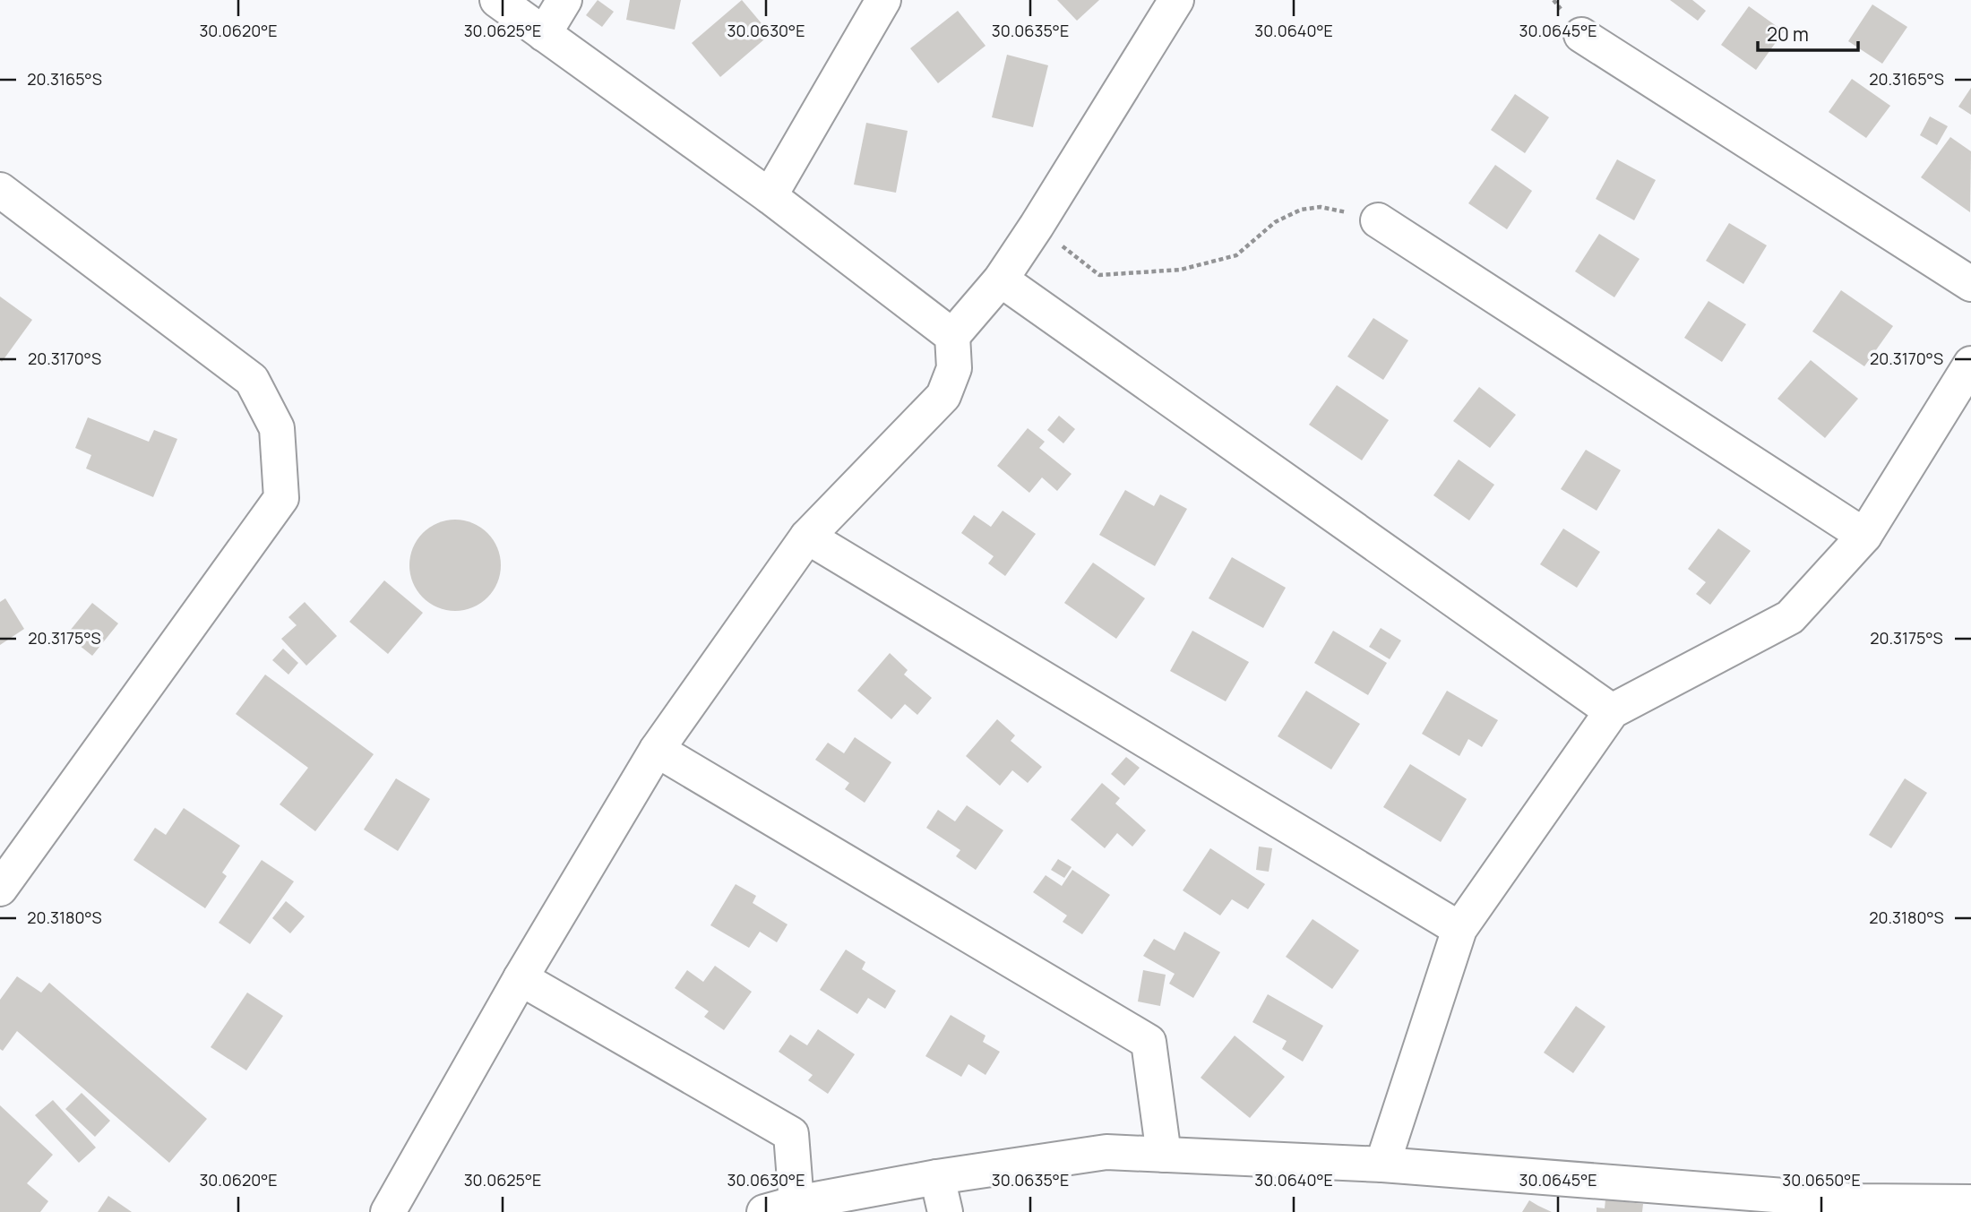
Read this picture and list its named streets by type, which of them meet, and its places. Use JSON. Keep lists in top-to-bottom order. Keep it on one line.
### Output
{"scale_bar":"20 m","coordinates":["30.0620°E","30.0625°E","30.0630°E","30.0635°E","30.0640°E","30.0645°E","20.3165°S","20.3170°S","20.3175°S","20.3180°S","30.0650°E"]}
